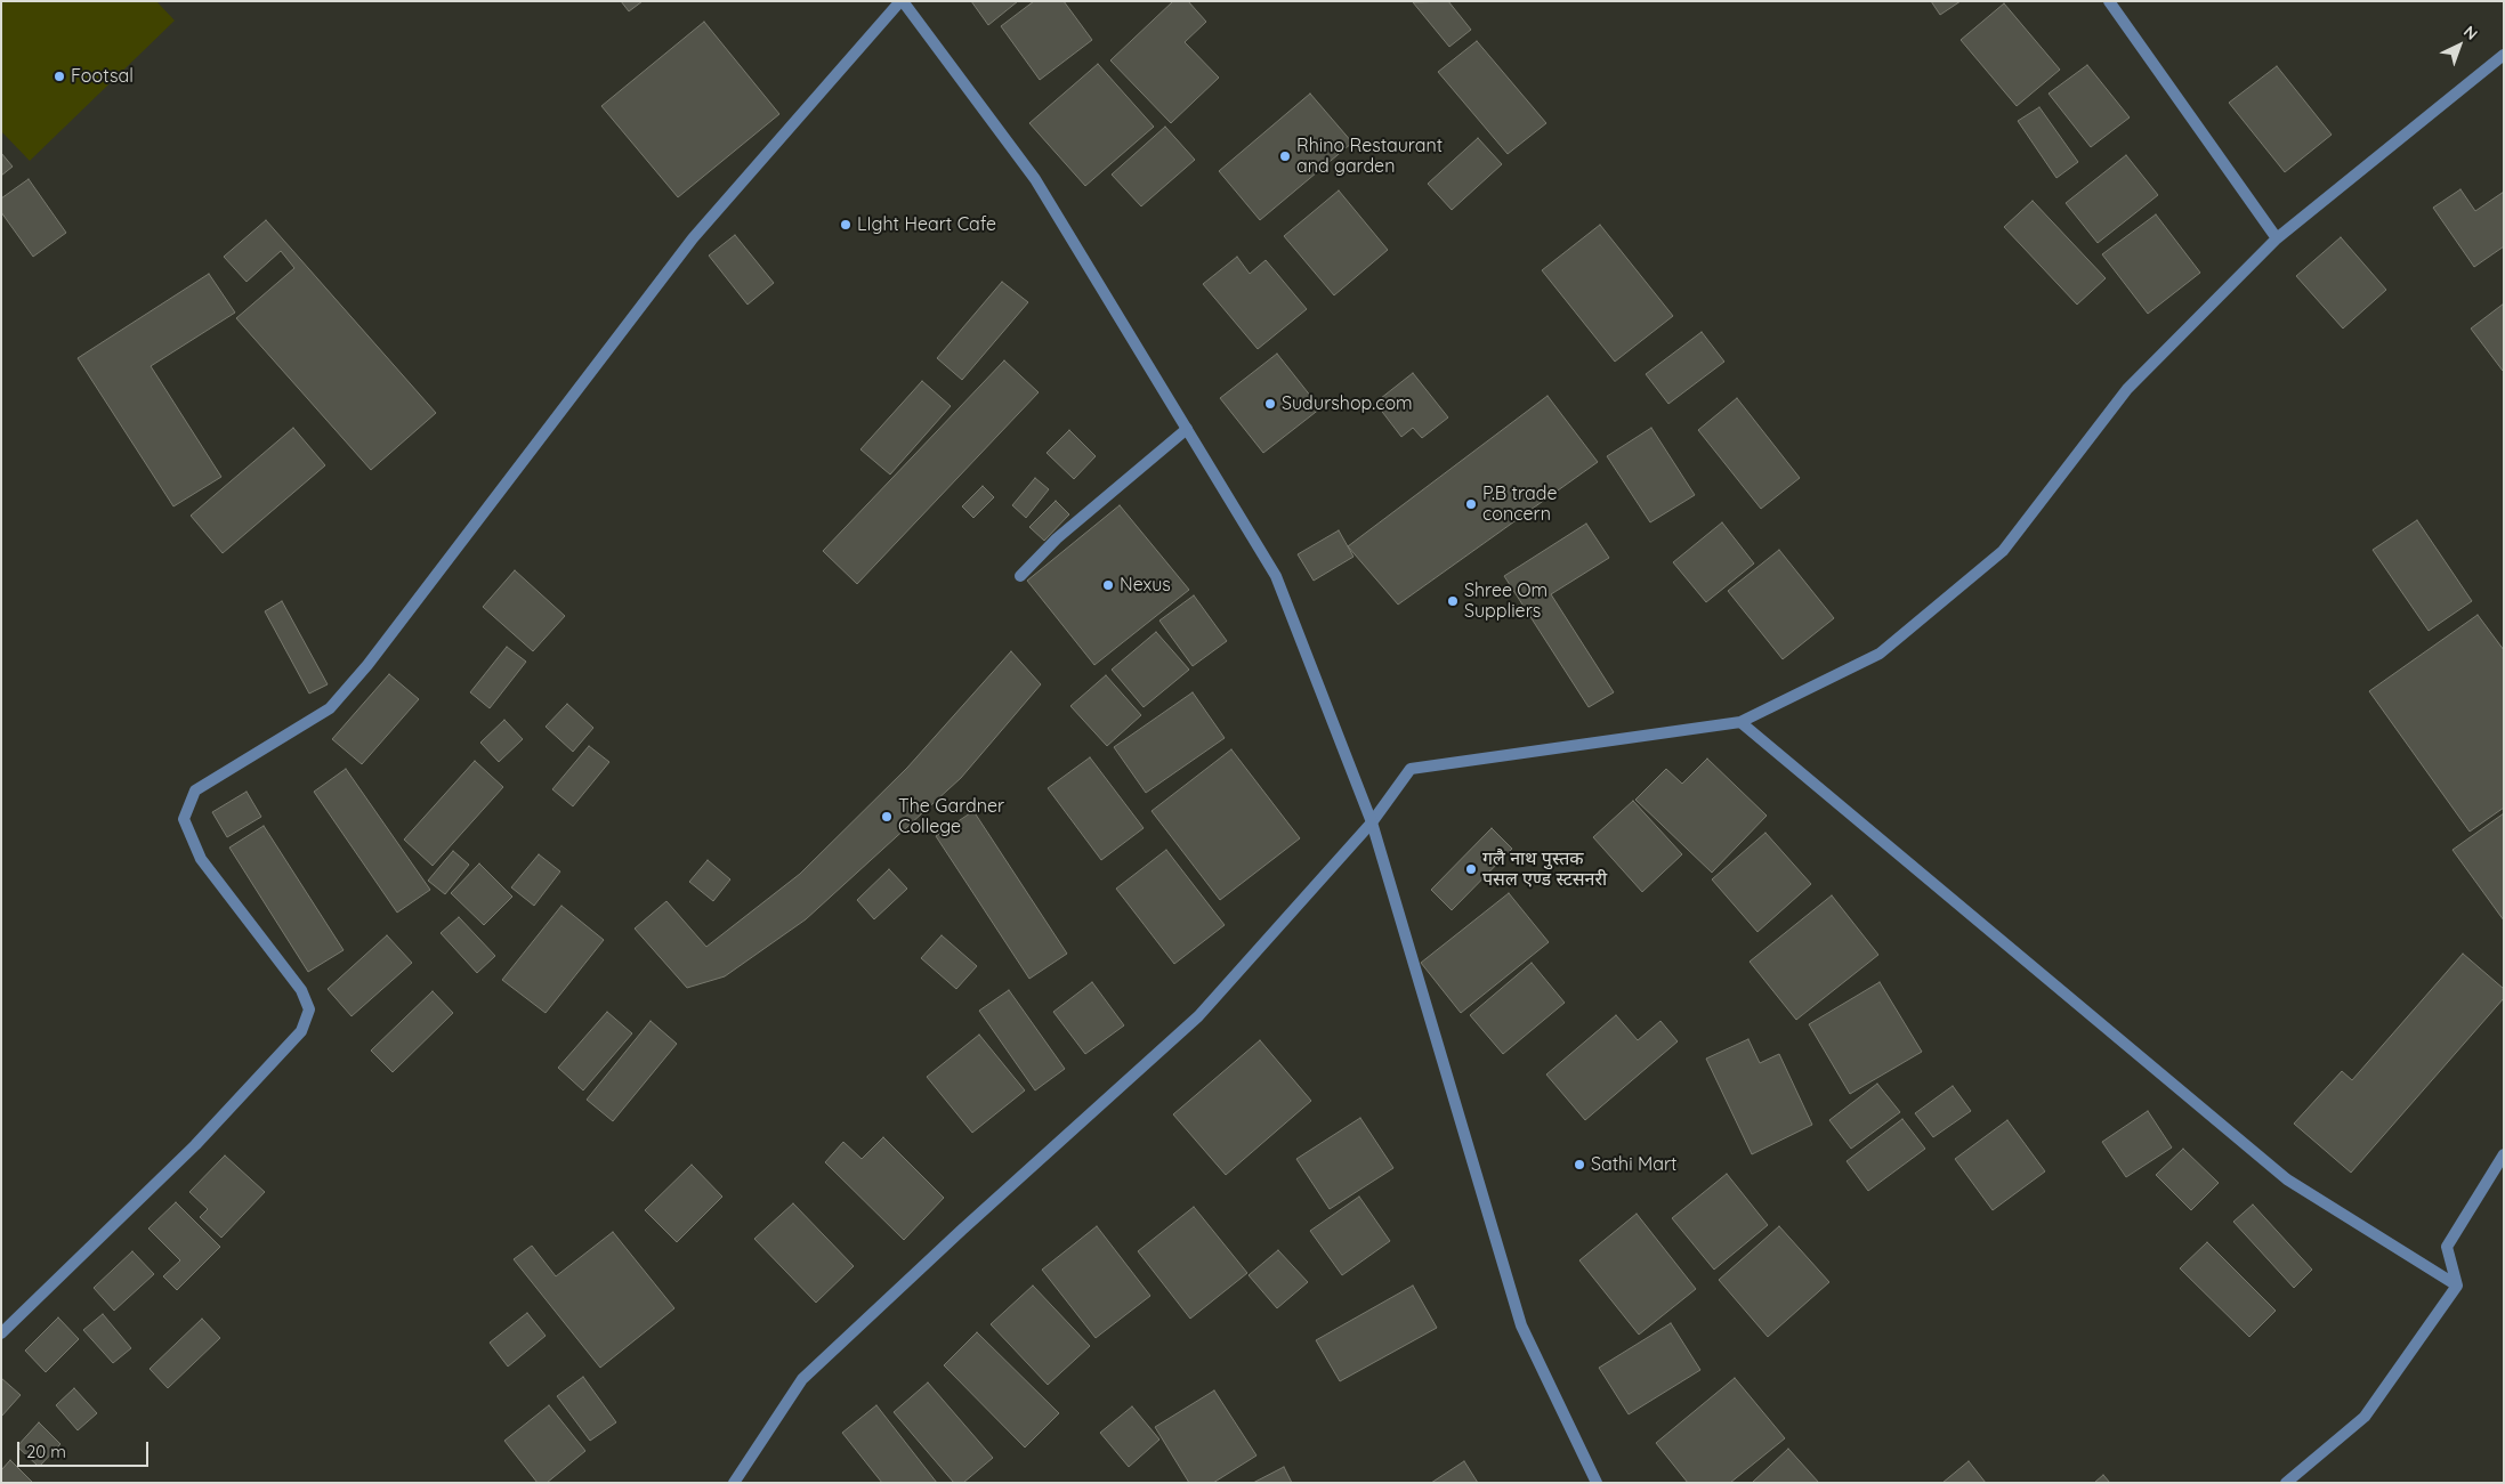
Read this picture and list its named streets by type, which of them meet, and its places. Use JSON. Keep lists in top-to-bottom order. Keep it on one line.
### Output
{"places":["Footsal","Rhino Restaurant and garden","LIght Heart Cafe","Sudurshop.com","P.B trade concern","Nexus","Shree Om Suppliers","The Gardner College","गलै नाथ पुस्तक पसल एण्ड स्टसनरी","Sathi Mart"],"scale_bar":"20 m","north":"top right"}
